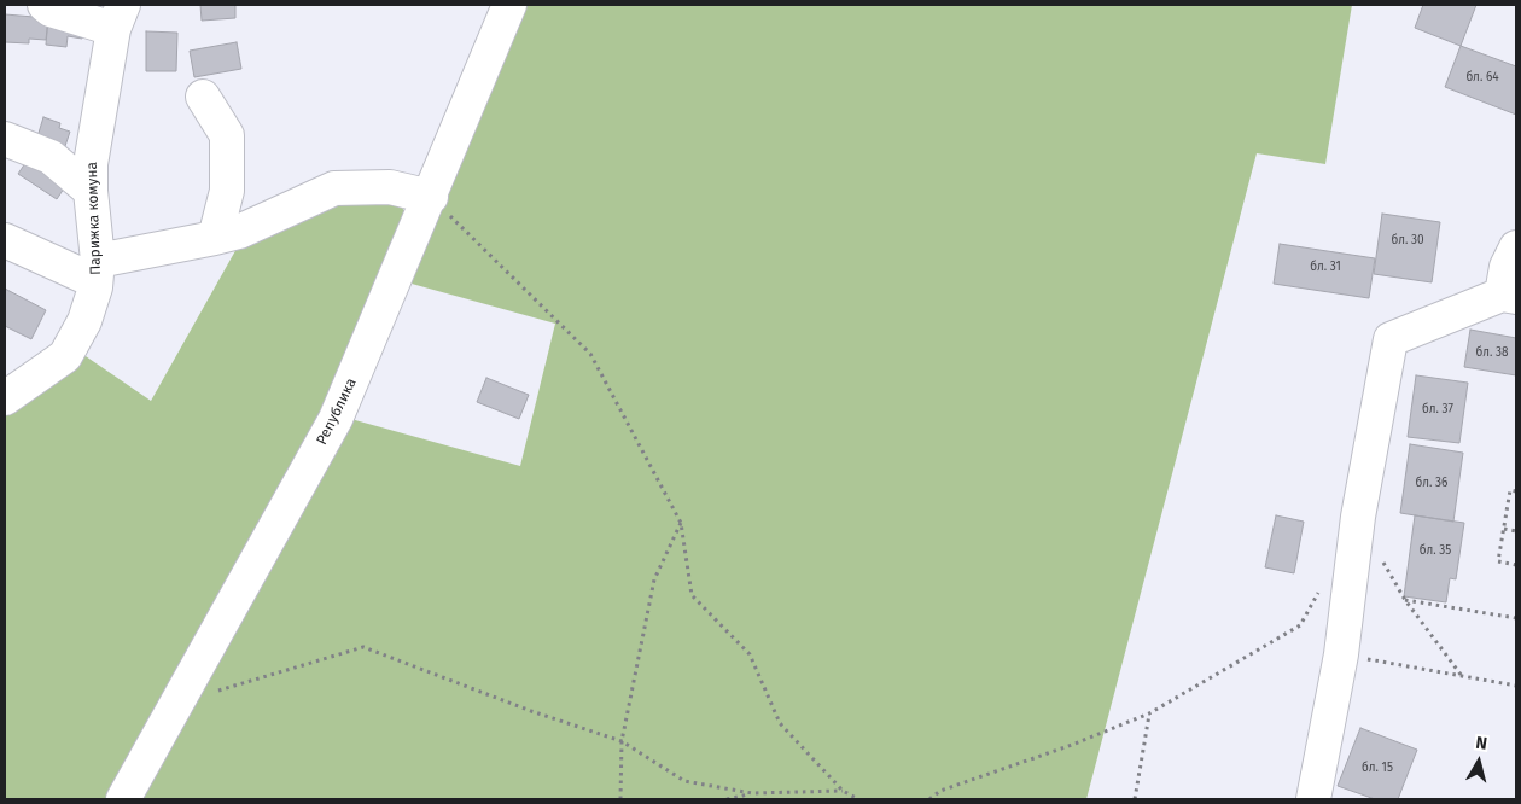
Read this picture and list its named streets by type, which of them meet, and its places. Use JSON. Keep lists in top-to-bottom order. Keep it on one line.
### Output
{"streets":{"street":["Парижка комуна","Република"]},"house_numbers":["бл. 64","бл. 30","бл. 31","бл. 38","бл. 37","бл. 36","бл. 35","бл. 15"],"north":"top"}
